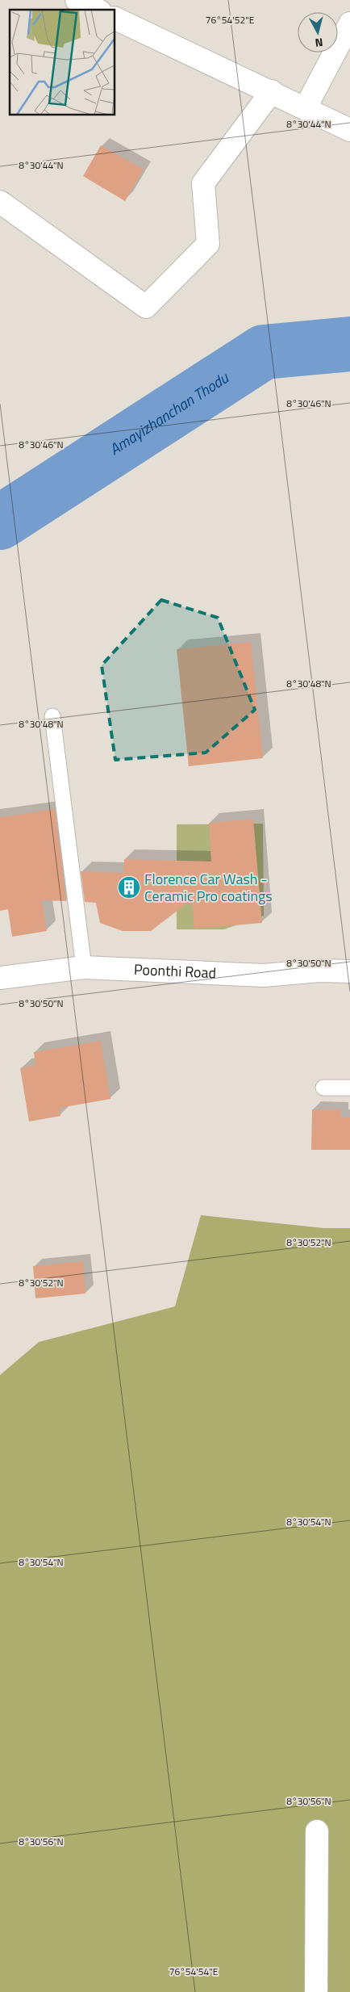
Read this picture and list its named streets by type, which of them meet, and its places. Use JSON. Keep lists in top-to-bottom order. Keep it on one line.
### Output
{"streets":{"street":["Poonthi Road"]},"water":["Amayizhanchan Thodu"],"places":{"building":["Florence Car Wash - Ceramic Pro coatings"]},"north":"bottom","coordinates":["76°54'52\"E","8°30'44\"N","8°30'46\"N","8°30'48\"N","8°30'50\"N","8°30'52\"N","8°30'54\"N","8°30'56\"N","76°54'54\"E"]}
